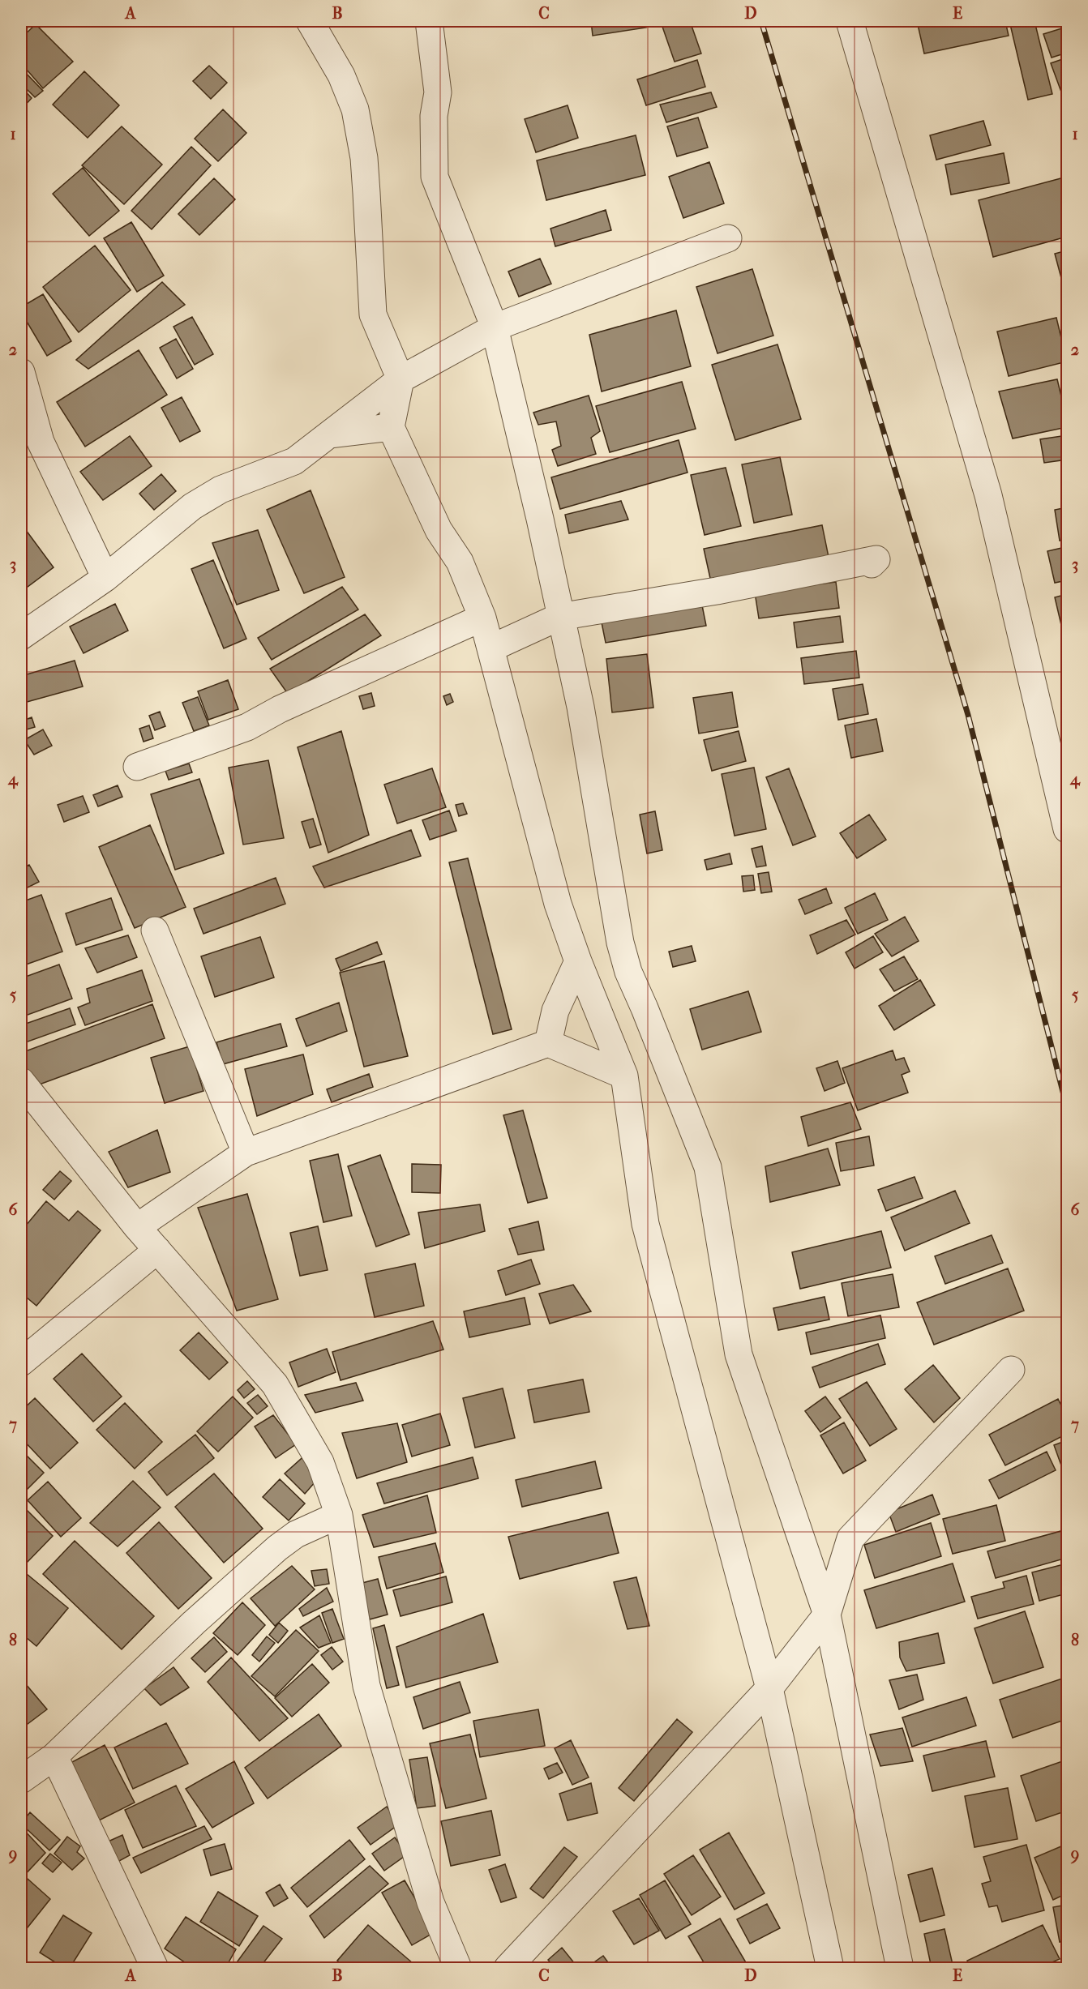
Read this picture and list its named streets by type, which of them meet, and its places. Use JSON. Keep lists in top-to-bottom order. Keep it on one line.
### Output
{"grid":{"columns":["A","B","C","D","E"],"rows":["1","2","3","4","5","6","7","8","9"]}}
